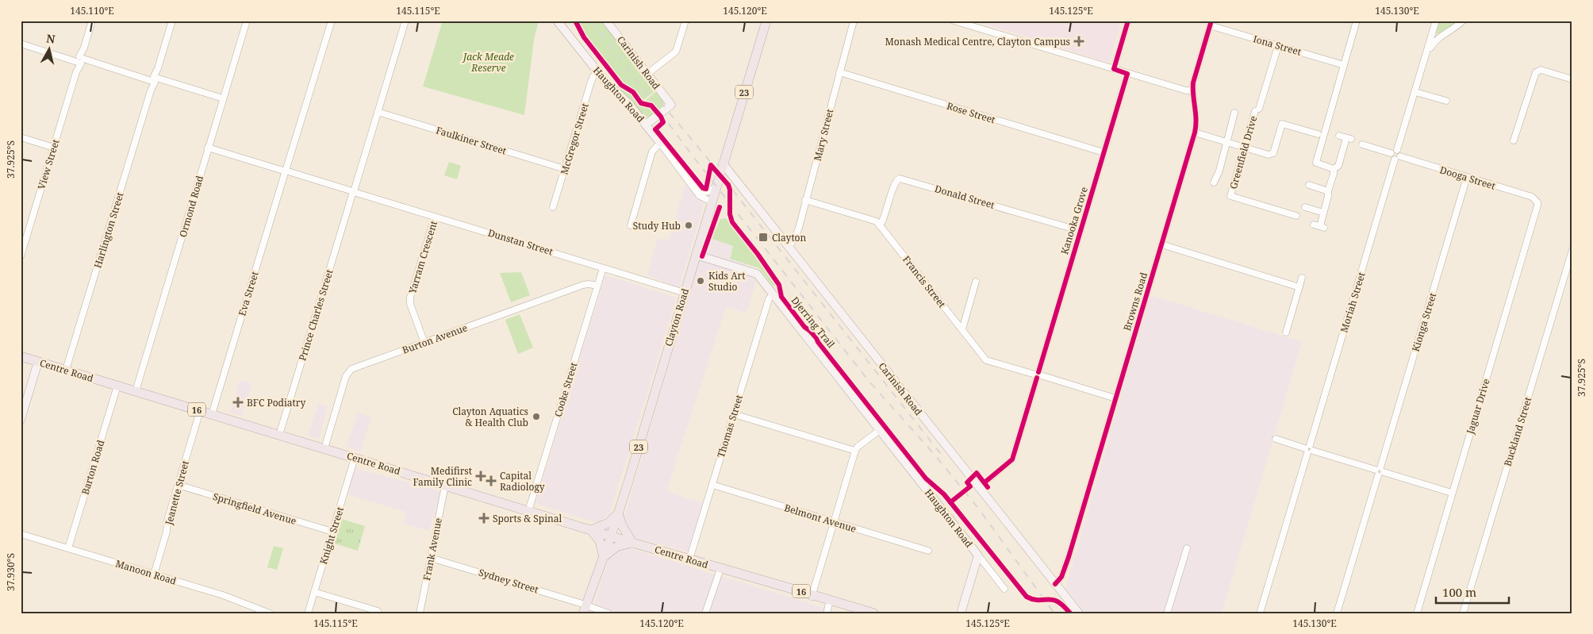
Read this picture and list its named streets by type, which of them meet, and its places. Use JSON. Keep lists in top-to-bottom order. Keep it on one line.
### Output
{"streets":{"main road":["23","Clayton Road","Centre Road","16"],"street":["Iona Street","Carinish Road","Haughton Road","Rose Street","Mary Street","McGregor Street","Faulkiner Street","Greenfield Drive","View Street","Dooga Street","Donald Street","Ormond Road","Kanooka Grove","Harlington Street","Dunstan Street","Yarram Crescent","Francis Street","Eva Street","Browns Road","Moriah Street","Prince Charles Street","Kionga Street","Burton Avenue","Cooke Street","Jaguar Drive","Thomas Street","Buckland Street","Barton Road","Jeanette Street","Springfield Avenue","Belmont Avenue","Knight Street","Frank Avenue","Manoon Road","Sydney Street"],"cycle path":["Djerring Trail"]},"crossings":[["Iona Street","Greenfield Drive"],["Iona Street","Browns Road"],["Carinish Road","Haughton Road"],["Carinish Road","Mary Street"],["Carinish Road","Kanooka Grove"],["Carinish Road","Browns Road"],["Carinish Road","Clayton Road"],["Haughton Road","McGregor Street"],["Haughton Road","Clayton Road"],["Haughton Road","Thomas Street"],["Rose Street","Mary Street"],["Rose Street","Kanooka Grove"],["Mary Street","Francis Street"],["McGregor Street","Faulkiner Street"],["Faulkiner Street","Prince Charles Street"],["Dooga Street","Moriah Street"],["Dooga Street","Kionga Street"],["Dooga Street","Jaguar Drive"],["Donald Street","Kanooka Grove"],["Donald Street","Francis Street"],["Ormond Road","Dunstan Street"],["Ormond Road","Centre Road"],["Kanooka Grove","Francis Street"],["Harlington Street","Centre Road"],["Dunstan Street","Yarram Crescent"],["Dunstan Street","Eva Street"],["Dunstan Street","Prince Charles Street"],["Dunstan Street","Clayton Road"],["Dunstan Street","Cooke Street"],["Yarram Crescent","Burton Avenue"],["Francis Street","Browns Road"],["Eva Street","Centre Road"],["Prince Charles Street","Centre Road"],["Clayton Road","Centre Road"],["Clayton Road","Sydney Street"],["Burton Avenue","Centre Road"],["Burton Avenue","Cooke Street"],["Centre Road","Cooke Street"],["Centre Road","Thomas Street"],["Centre Road","Barton Road"],["Centre Road","Jeanette Street"],["Centre Road","Knight Street"],["Centre Road","Frank Avenue"],["Thomas Street","Belmont Avenue"],["Barton Road","Manoon Road"],["Jeanette Street","Springfield Avenue"],["Jeanette Street","Manoon Road"],["Springfield Avenue","Knight Street"],["Frank Avenue","Sydney Street"]],"parks":["Jack Meade Reserve"],"places":{"health":["Monash Medical Centre, Clayton Campus","BFC Podiatry","Medifirst Family Clinic","Capital Radiology","Sports & Spinal"],"other":["Study Hub","Kids Art Studio","Clayton Aquatics & Health Club"],"transit":["Clayton"]},"scale_bar":"100 m","north":"top","coordinates":["145.110°E","145.115°E","145.120°E","145.125°E","145.130°E","37.925°S","37.930°S"]}
